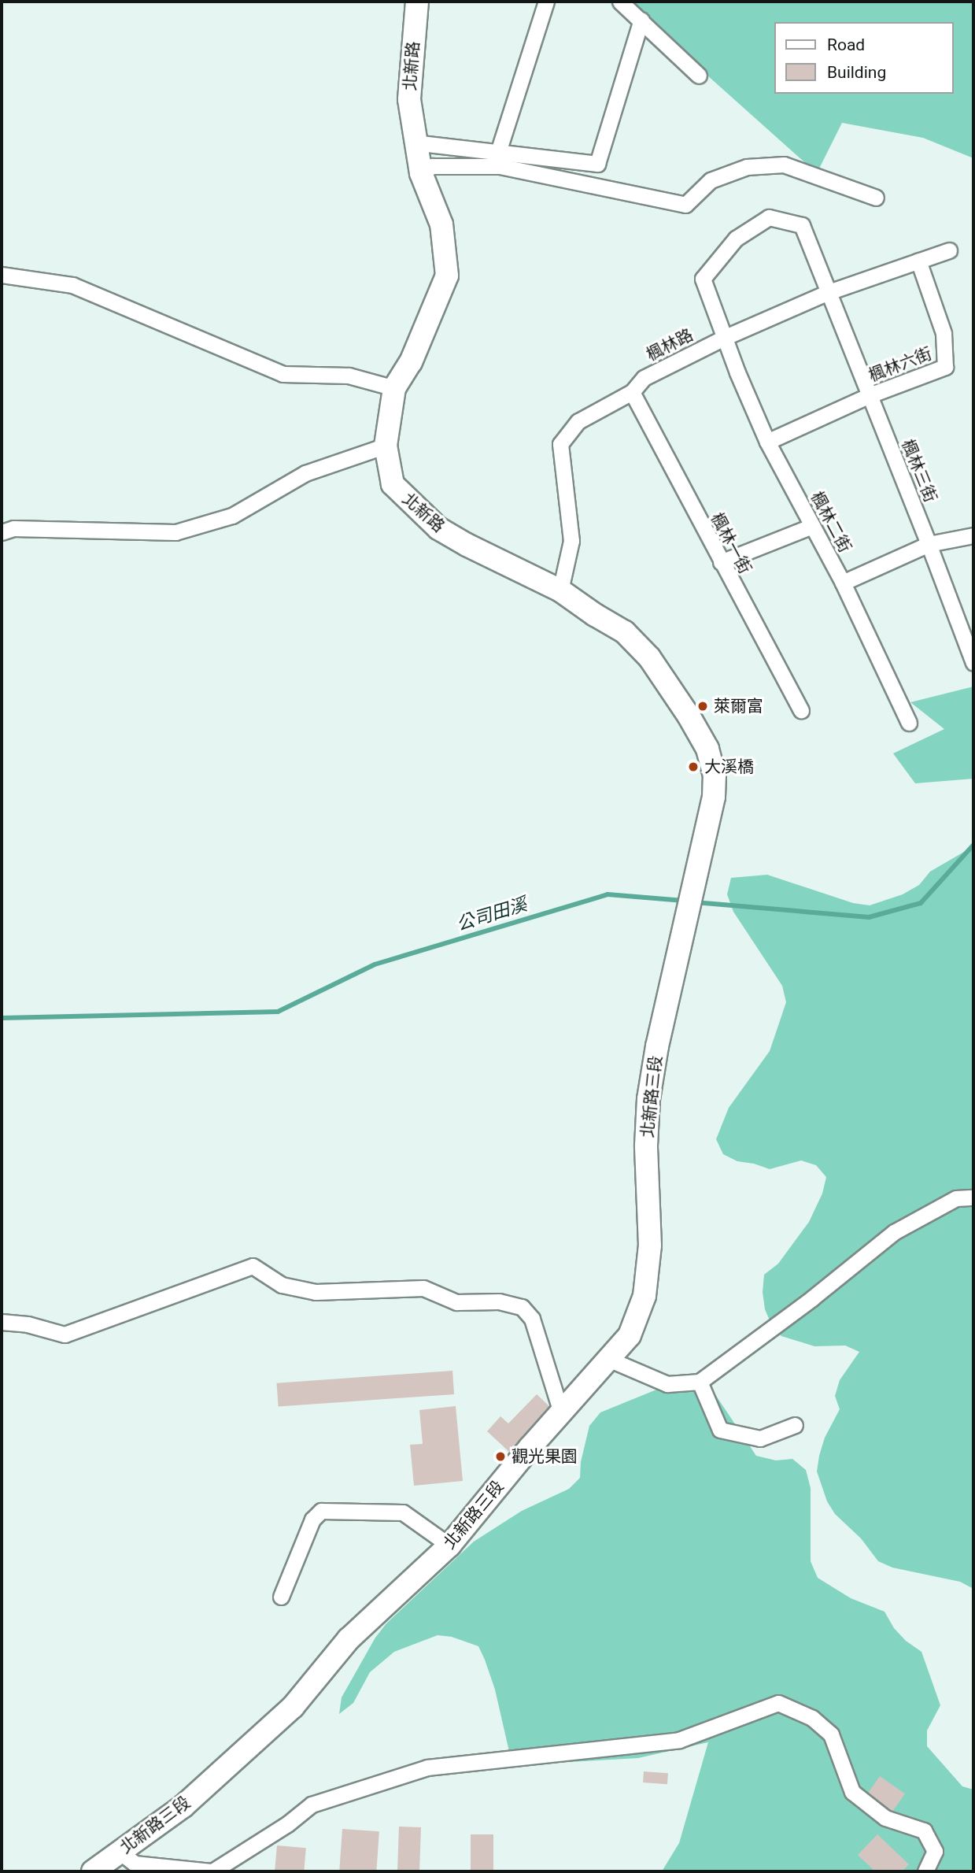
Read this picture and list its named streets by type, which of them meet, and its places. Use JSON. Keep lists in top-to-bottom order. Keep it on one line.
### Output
{"streets":{"main road":["北新路","北新路三段"],"street":["楓林路","楓林六街","楓林三街","楓林二街","楓林一街"]},"crossings":[["北新路","楓林路"],["北新路","北新路三段"],["楓林路","楓林六街"],["楓林路","楓林三街"],["楓林路","楓林二街"],["楓林路","楓林一街"],["楓林六街","楓林三街"],["楓林六街","楓林二街"],["楓林三街","楓林二街"]],"water":["公司田溪"],"places":["萊爾富","大溪橋","觀光果園"],"legend":["Road","Building"]}
